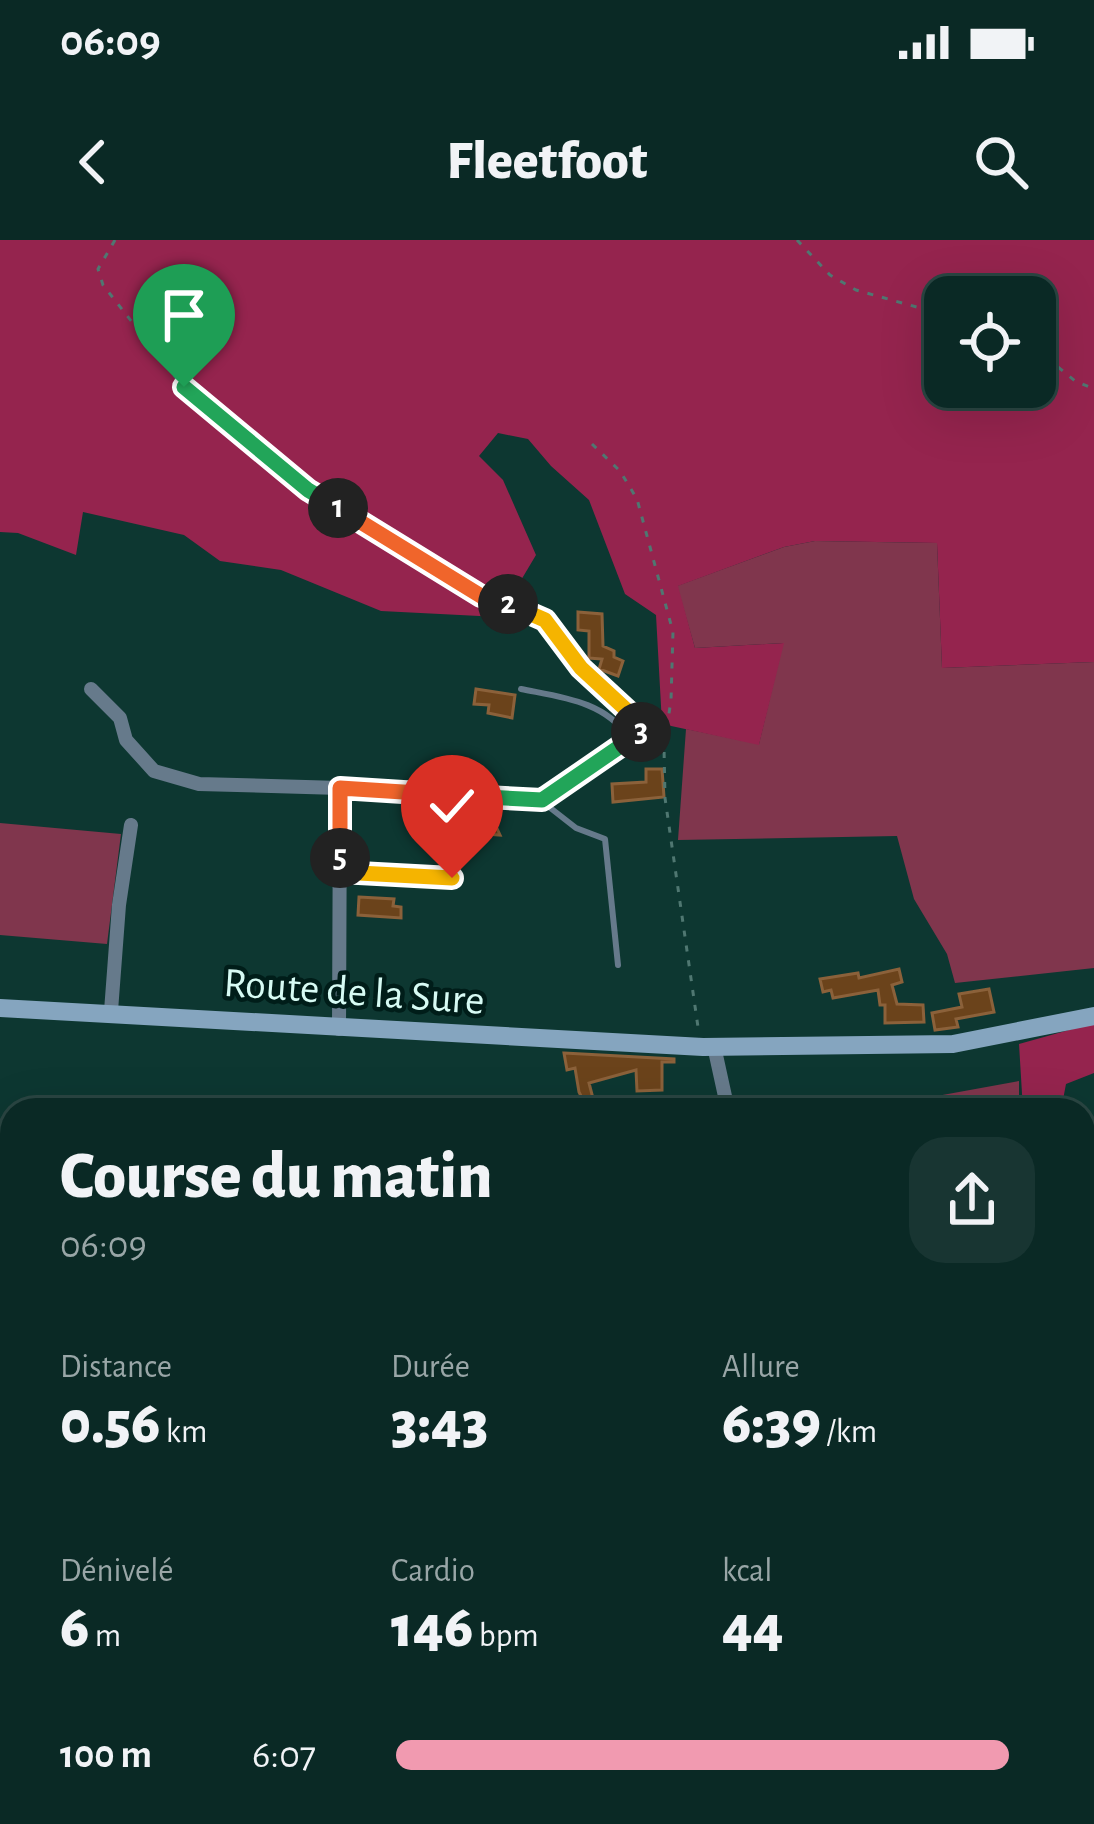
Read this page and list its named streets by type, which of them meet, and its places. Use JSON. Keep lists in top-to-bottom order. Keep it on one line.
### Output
{"streets":{"main road":["Route de la Sure"]},"page":{"status":"06:09","header":"Fleetfoot","pins":["1","2","3","5"],"heading":["Course du matin","06:09"],"stats":[["Distance","0.56 km"],["Durée","3:43"],["Allure","6:39 /km"],["Dénivelé","6 m"],["Cardio","146 bpm"],["kcal","44"]],"list":[{"name":"100 m","note":"6:07"}]}}
